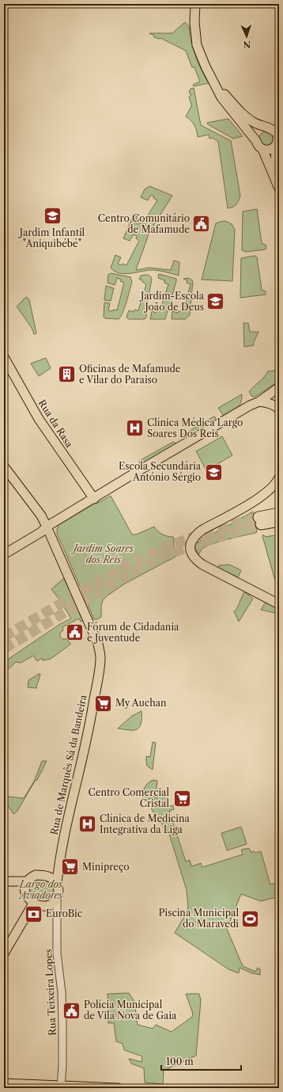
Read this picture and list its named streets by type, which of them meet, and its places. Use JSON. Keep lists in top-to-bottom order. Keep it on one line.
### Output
{"streets":{"main road":["Rua da Rasa","Rua de Marquês Sá da Bandeira"],"street":["Rua Teixeira Lopes"]},"crossings":[["Rua de Marquês Sá da Bandeira","Rua Teixeira Lopes"]],"parks":["Jardim Soares dos Reis","Largo dos Aviadores"],"places":{"school or university":["Jardim Infantil \"Aniquibébé\"","Jardim-Escola João de Deus","Escola Secundária António Sérgio"],"public building":["Centro Comunitário de Mafamude","Fórum de Cidadania e Juventude","Polícia Municipal de Vila Nova de Gaia"],"building":["Oficinas de Mafamude e Vilar do Paraiso"],"hospital":["Clínica Médica Largo Soares Dos Reis","Clínica de Medicina Integrativa da Liga"],"supermarket":["My Auchan","Centro Comercial Cristal","Minipreço"],"bank":["EuroBic"],"sports":["Piscina Municipal do Maravedi"]},"scale_bar":"100 m","north":"bottom"}
